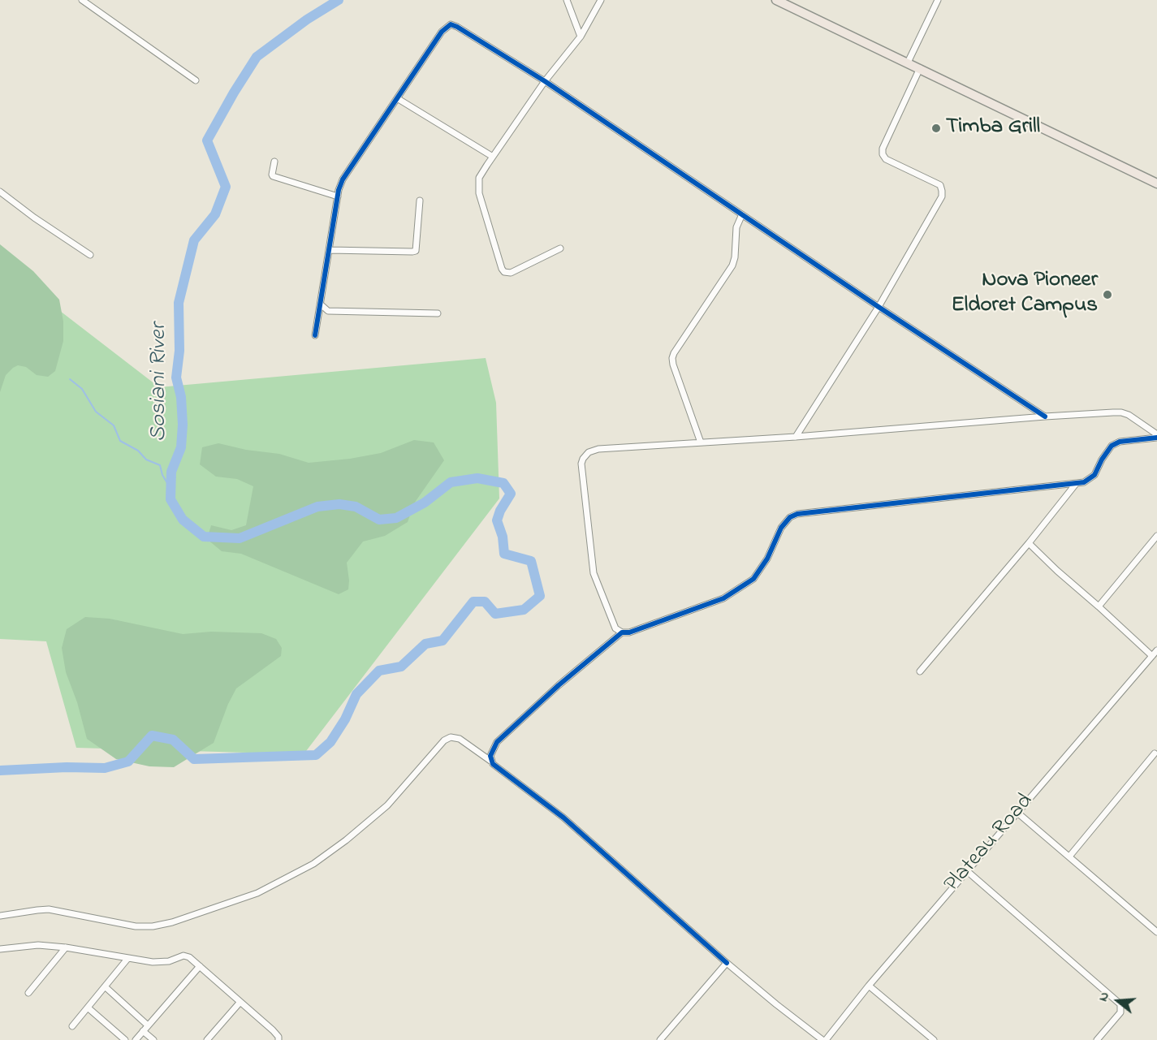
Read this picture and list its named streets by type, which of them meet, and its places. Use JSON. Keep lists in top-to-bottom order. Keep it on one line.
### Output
{"streets":{"street":["Plateau Road"]},"water":["Sosiani River"],"places":["Timba Grill","Nova Pioneer Eldoret Campus"],"north":"left"}
